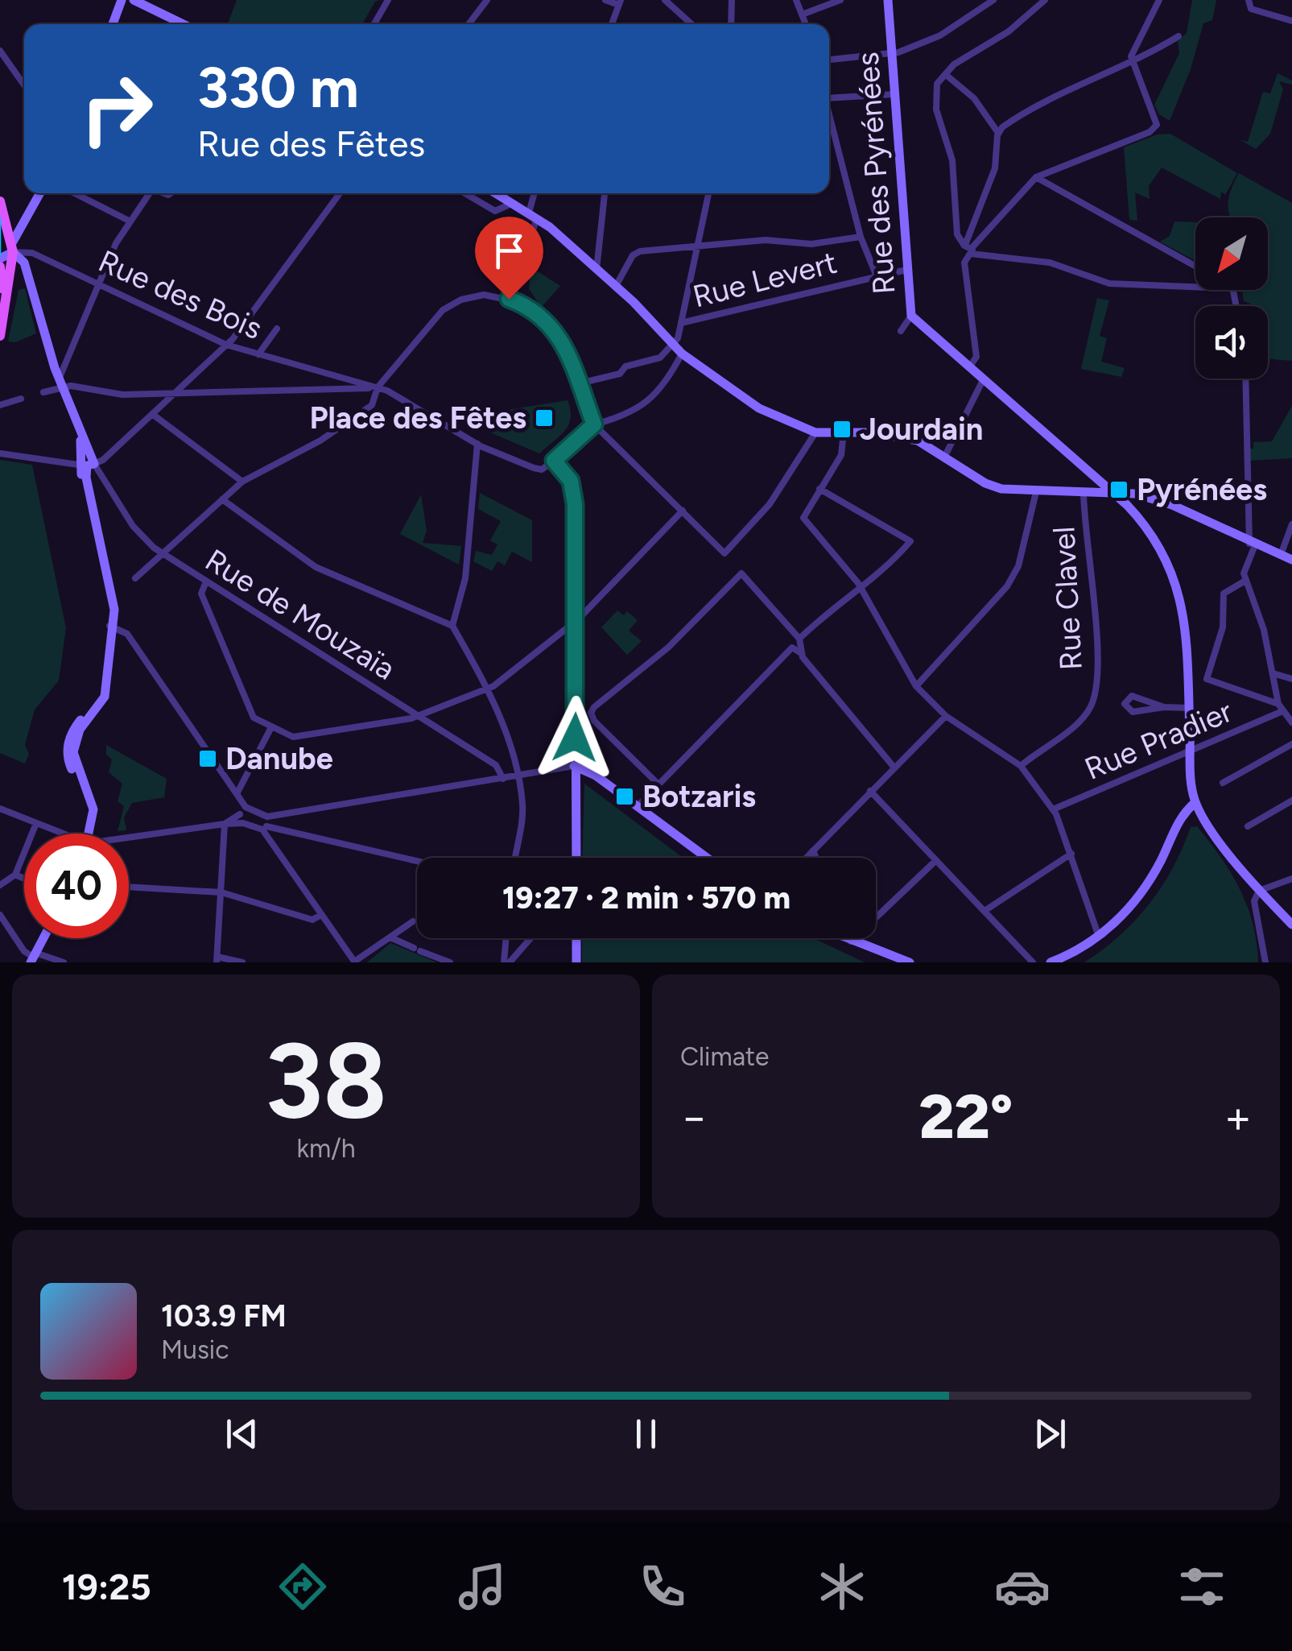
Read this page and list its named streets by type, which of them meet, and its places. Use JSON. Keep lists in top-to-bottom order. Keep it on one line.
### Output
{"streets":{"street":["Rue des Pyrénées","Rue Levert","Rue des Bois","Rue Clavel","Rue de Mouzaïa","Rue Pradier"]},"crossings":[["Rue des Pyrénées","Rue Levert"],["Rue des Pyrénées","Rue Pradier"]],"places":{"transit":["Place des Fêtes","Jourdain","Pyrénées","Danube","Botzaris"]},"north":"bottom left","page":{"turn":["330 m","Rue des Fêtes"],"limit":"40","trip":"19:27 · 2 min · 570 m","tile":[["38","km/h"],"Climate"],"heat":["−","22°","+"],"song":["103.9 FM","Music"],"tabs":"19:25"}}
